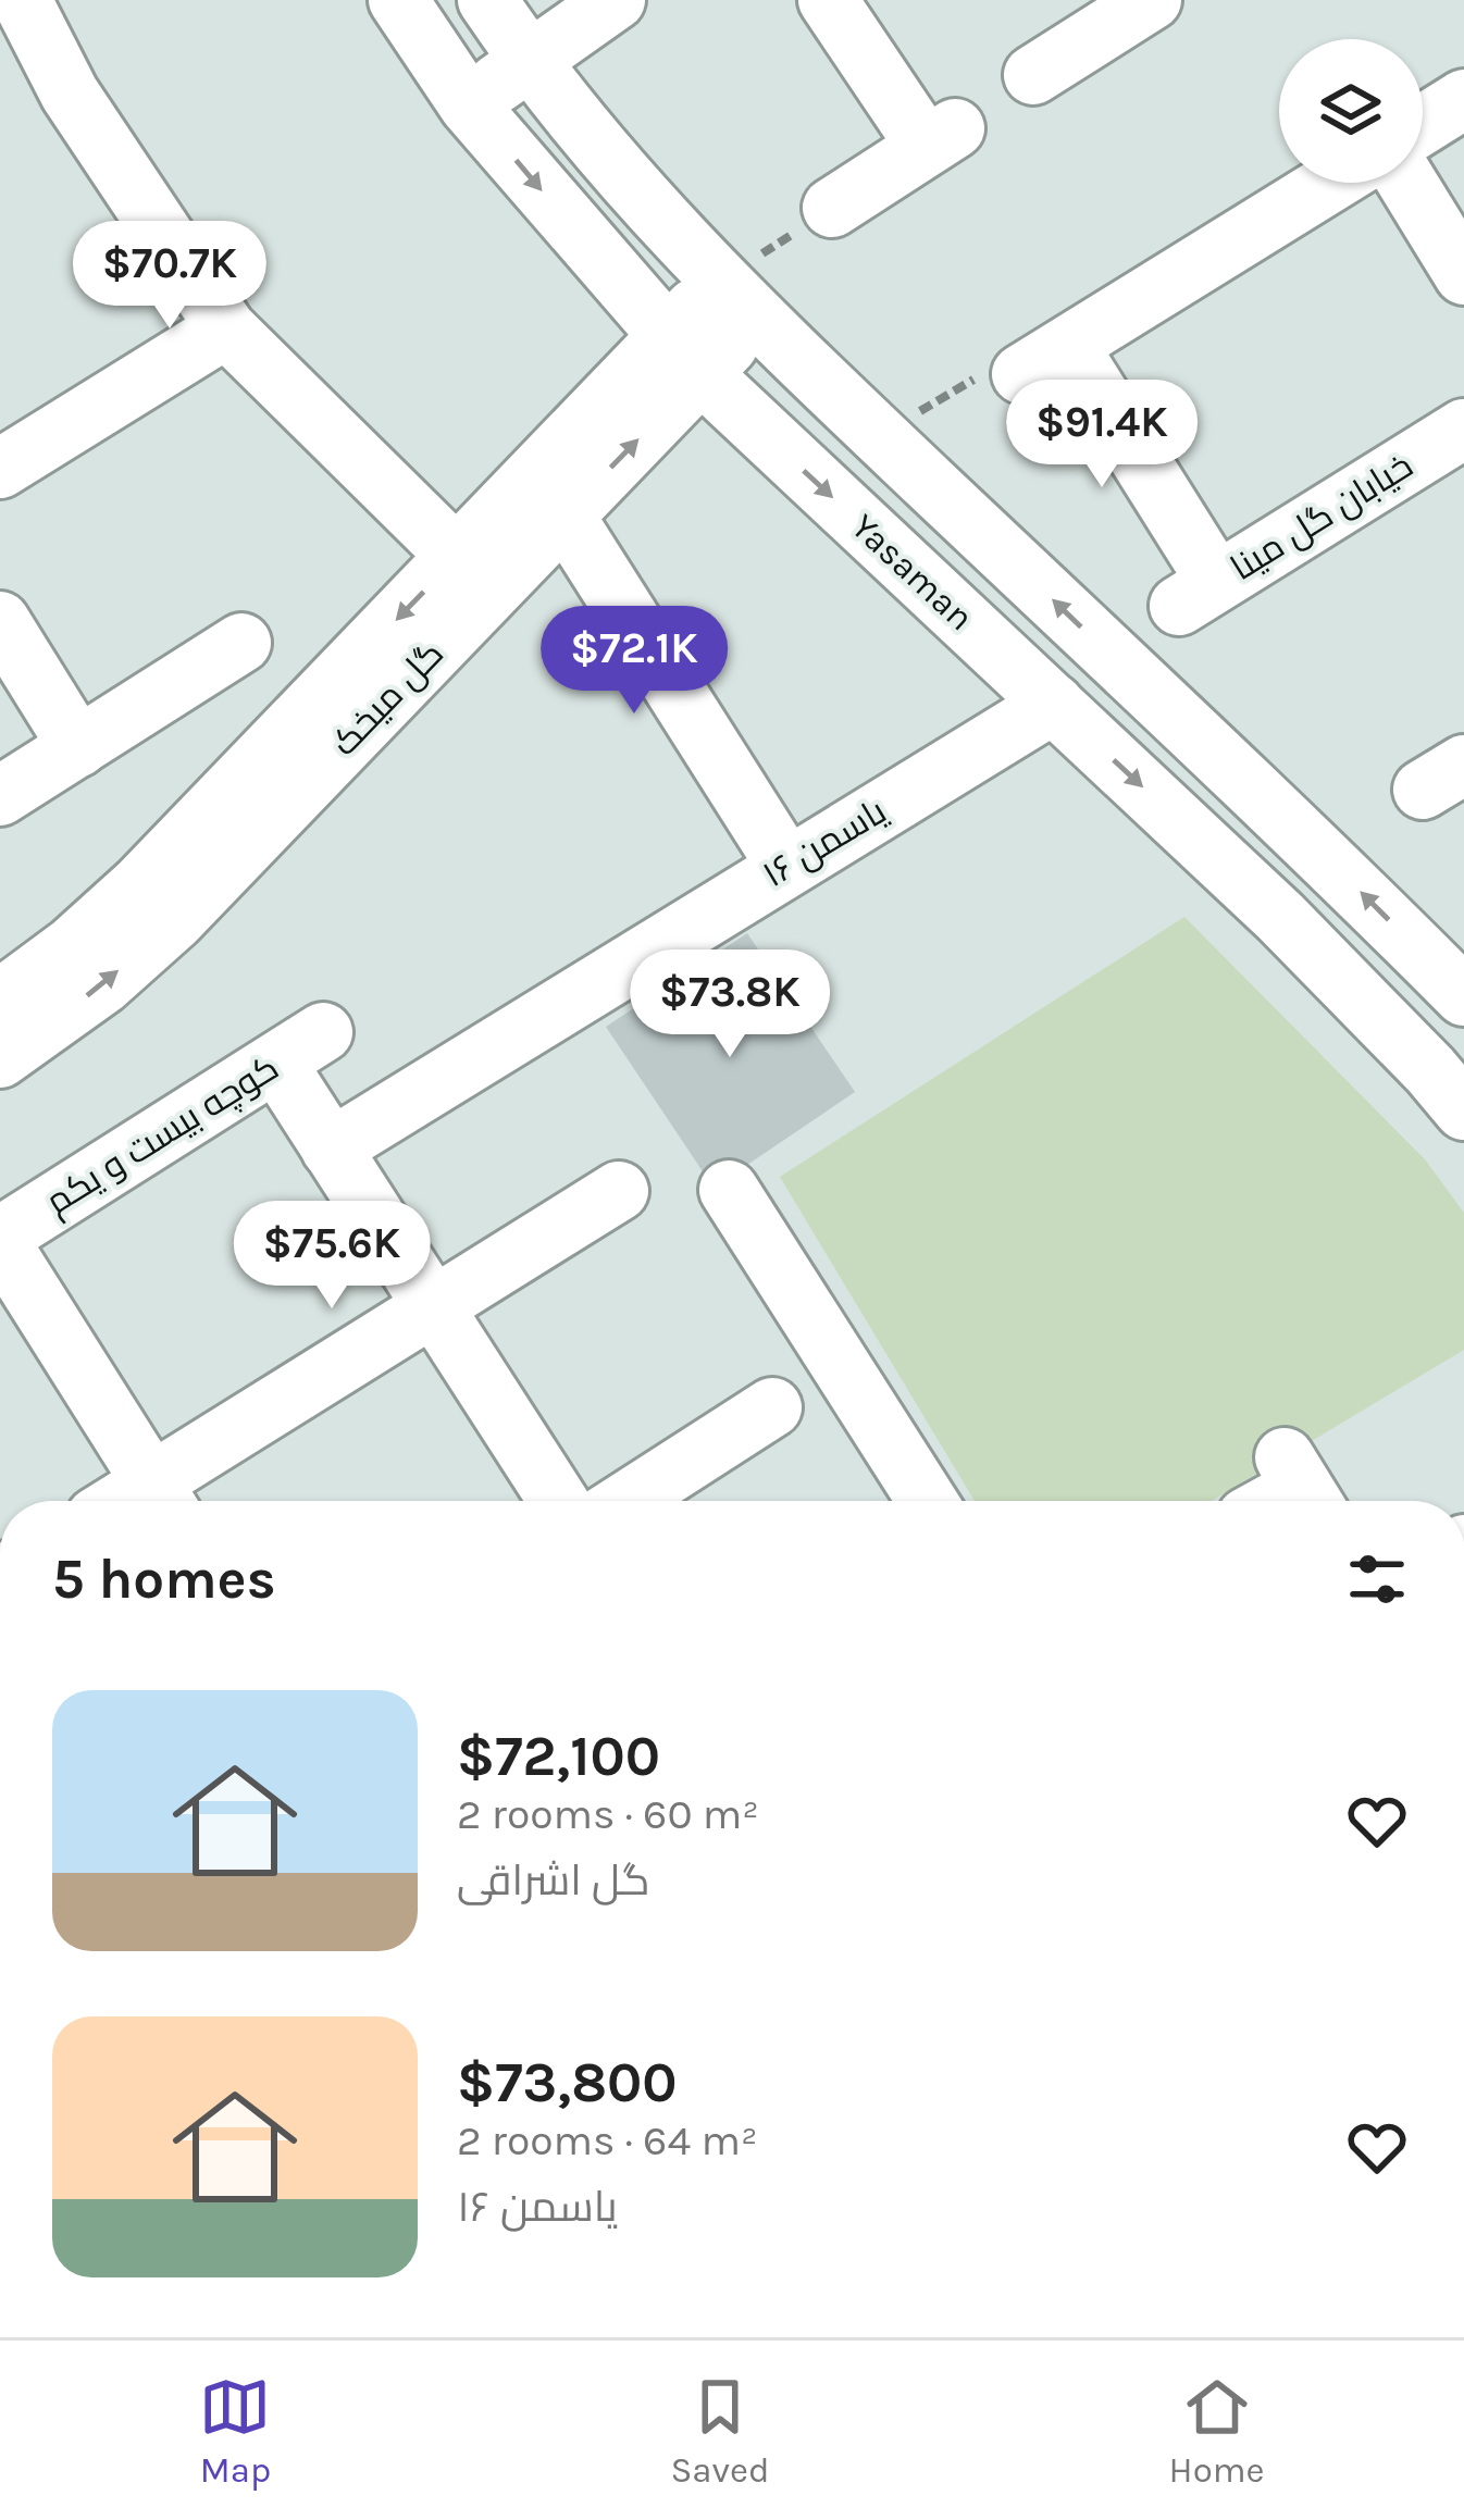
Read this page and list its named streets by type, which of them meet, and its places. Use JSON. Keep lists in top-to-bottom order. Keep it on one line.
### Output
{"streets":{"street":["خیابان گل مینا","Yasaman","گل میخک","یاسمن ۱۶","کوچه بیست و یکم"]},"crossings":[["Yasaman","گل میخک"],["Yasaman","یاسمن ۱۶"],["یاسمن ۱۶","کوچه بیست و یکم"]],"page":{"price":["$70.7K","$91.4K","$72.1K","$73.8K","$75.6K"],"heading":"5 homes","list":[{"name":"$72,100","note":"2 rooms · 60 m² · گل اشراقی"},{"name":"$73,800","note":"2 rooms · 64 m² · یاسمن ۱۶"}],"tabs":["Map","Saved","Home"]}}
